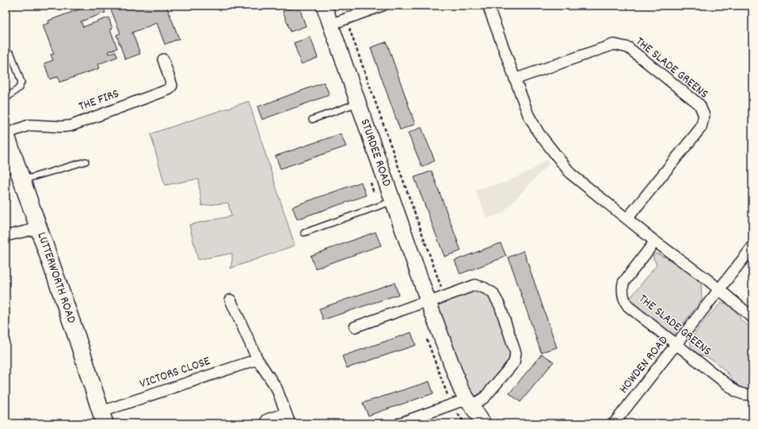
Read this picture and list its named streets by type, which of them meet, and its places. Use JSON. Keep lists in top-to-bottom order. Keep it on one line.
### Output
{"streets":{"main road":["LUTTERWORTH ROAD"],"street":["THE SLADE GREENS","THE FIRS","STURDEE ROAD","HOWDEN ROAD","VICTORS CLOSE"]},"crossings":[["THE SLADE GREENS","HOWDEN ROAD"],["THE FIRS","LUTTERWORTH ROAD"],["LUTTERWORTH ROAD","VICTORS CLOSE"]]}
